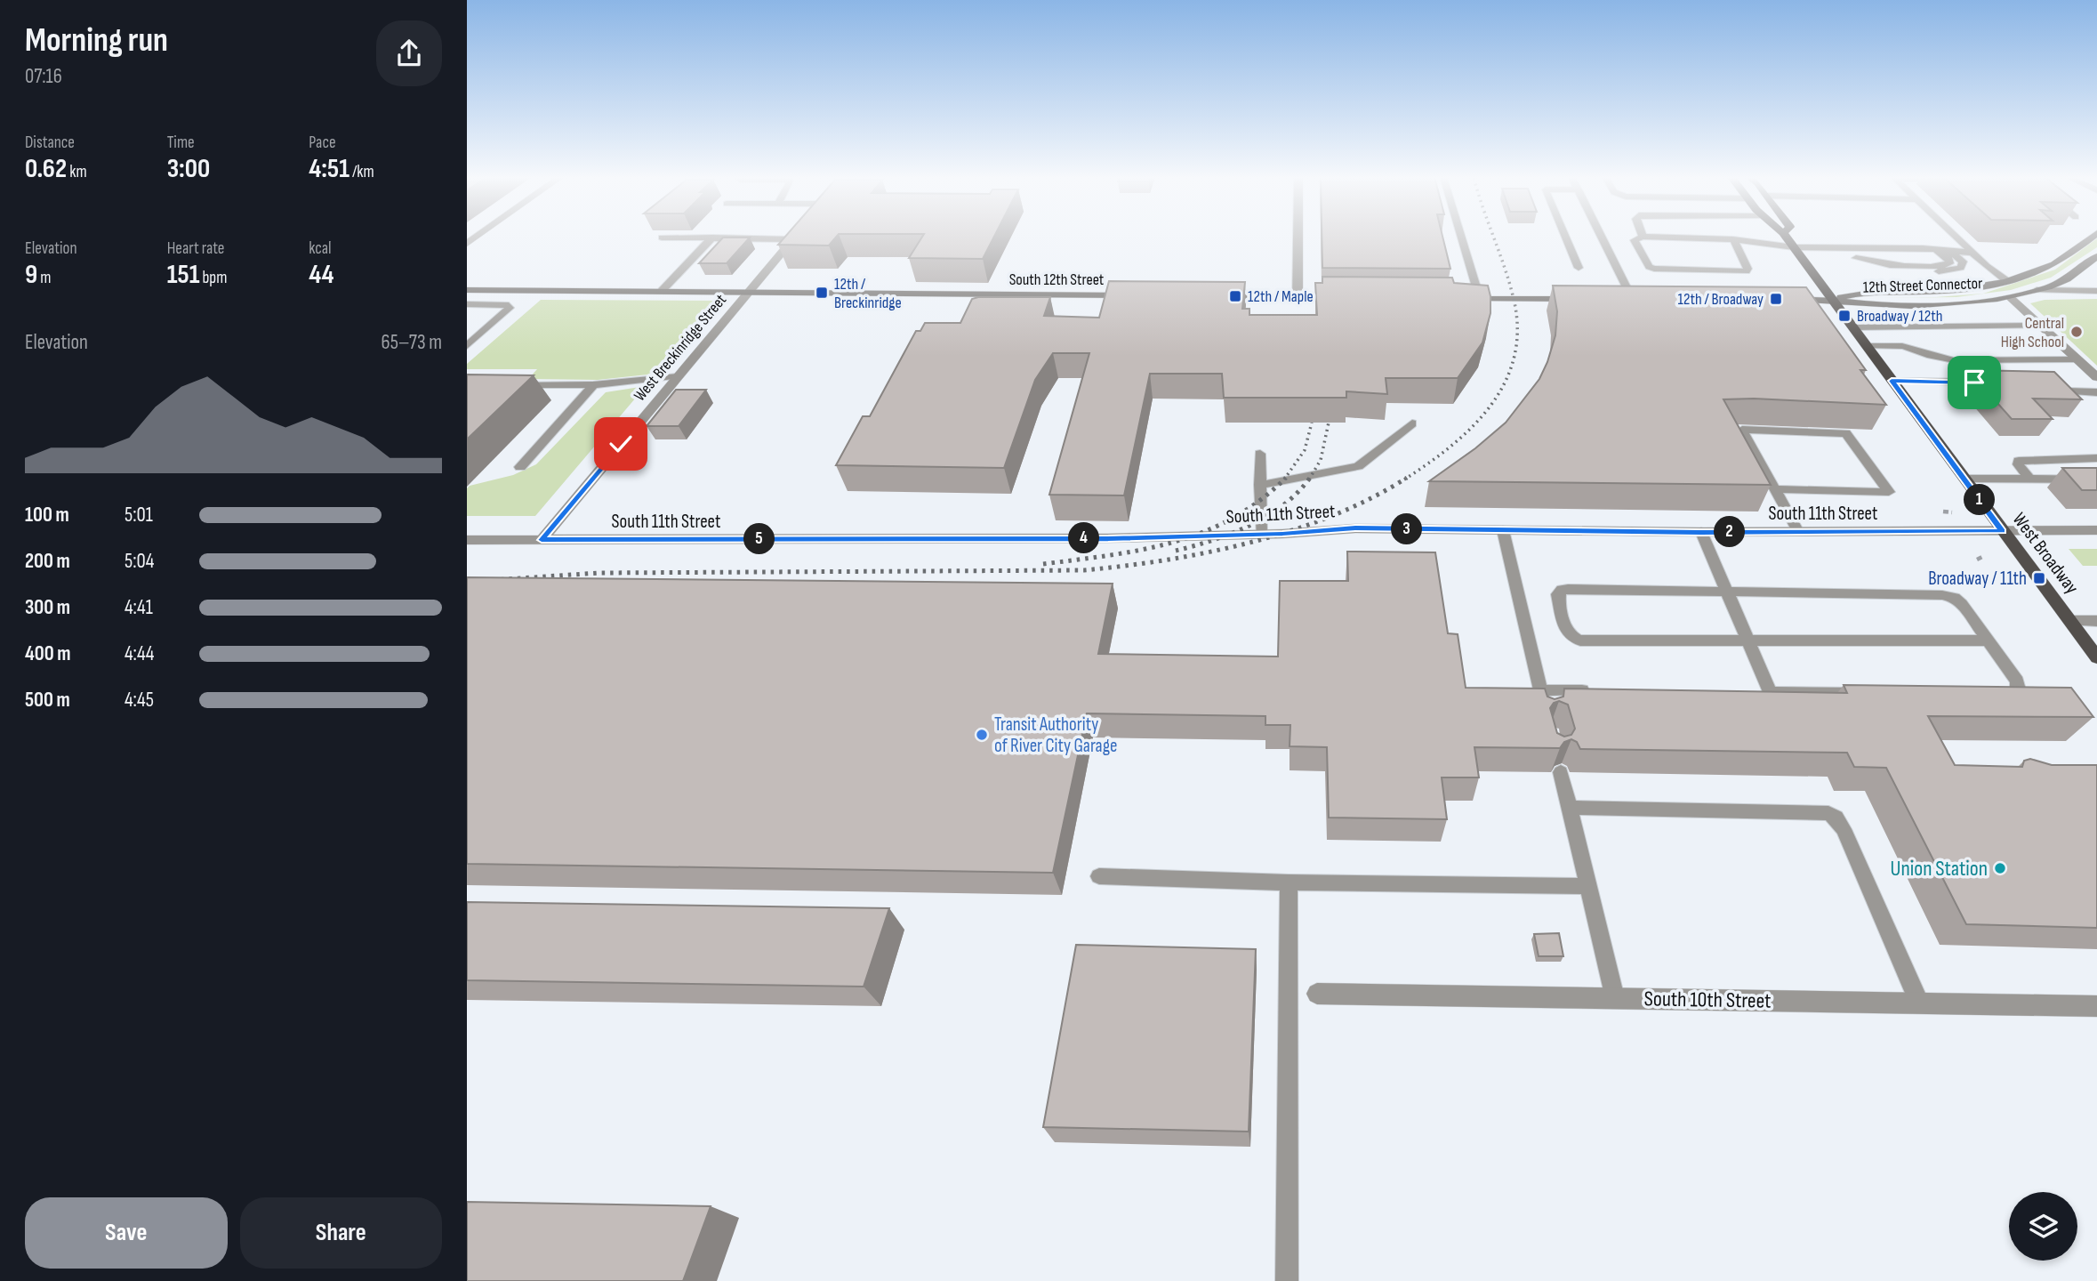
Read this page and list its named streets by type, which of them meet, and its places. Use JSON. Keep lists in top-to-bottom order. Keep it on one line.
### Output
{"streets":{"main road":["West Broadway"],"street":["South 12th Street","12th Street Connector","West Breckinridge Street","South 11th Street","South 10th Street"]},"crossings":[["South 12th Street","West Breckinridge Street"],["12th Street Connector","West Broadway"],["West Breckinridge Street","South 11th Street"],["South 11th Street","West Broadway"]],"places":{"transit":["12th / Breckinridge","12th / Maple","12th / Broadway","Broadway / 12th","Broadway / 11th"],"other":["Central High School","Transit Authority of River City Garage","Union Station"]},"page":{"heading":["Morning run","07:16"],"stats":[["Distance","0.62 km"],["Time","3:00"],["Pace","4:51 /km"],["Elevation","9 m"],["Heart rate","151 bpm"],["kcal","44"]],"chart":["Elevation","65–73 m"],"pins":["1","3","2","4","5"],"list":[{"name":"100 m","note":"5:01"},{"name":"200 m","note":"5:04"},{"name":"300 m","note":"4:41"},{"name":"400 m","note":"4:44"},{"name":"500 m","note":"4:45"}],"buttons":["Save","Share"]}}
